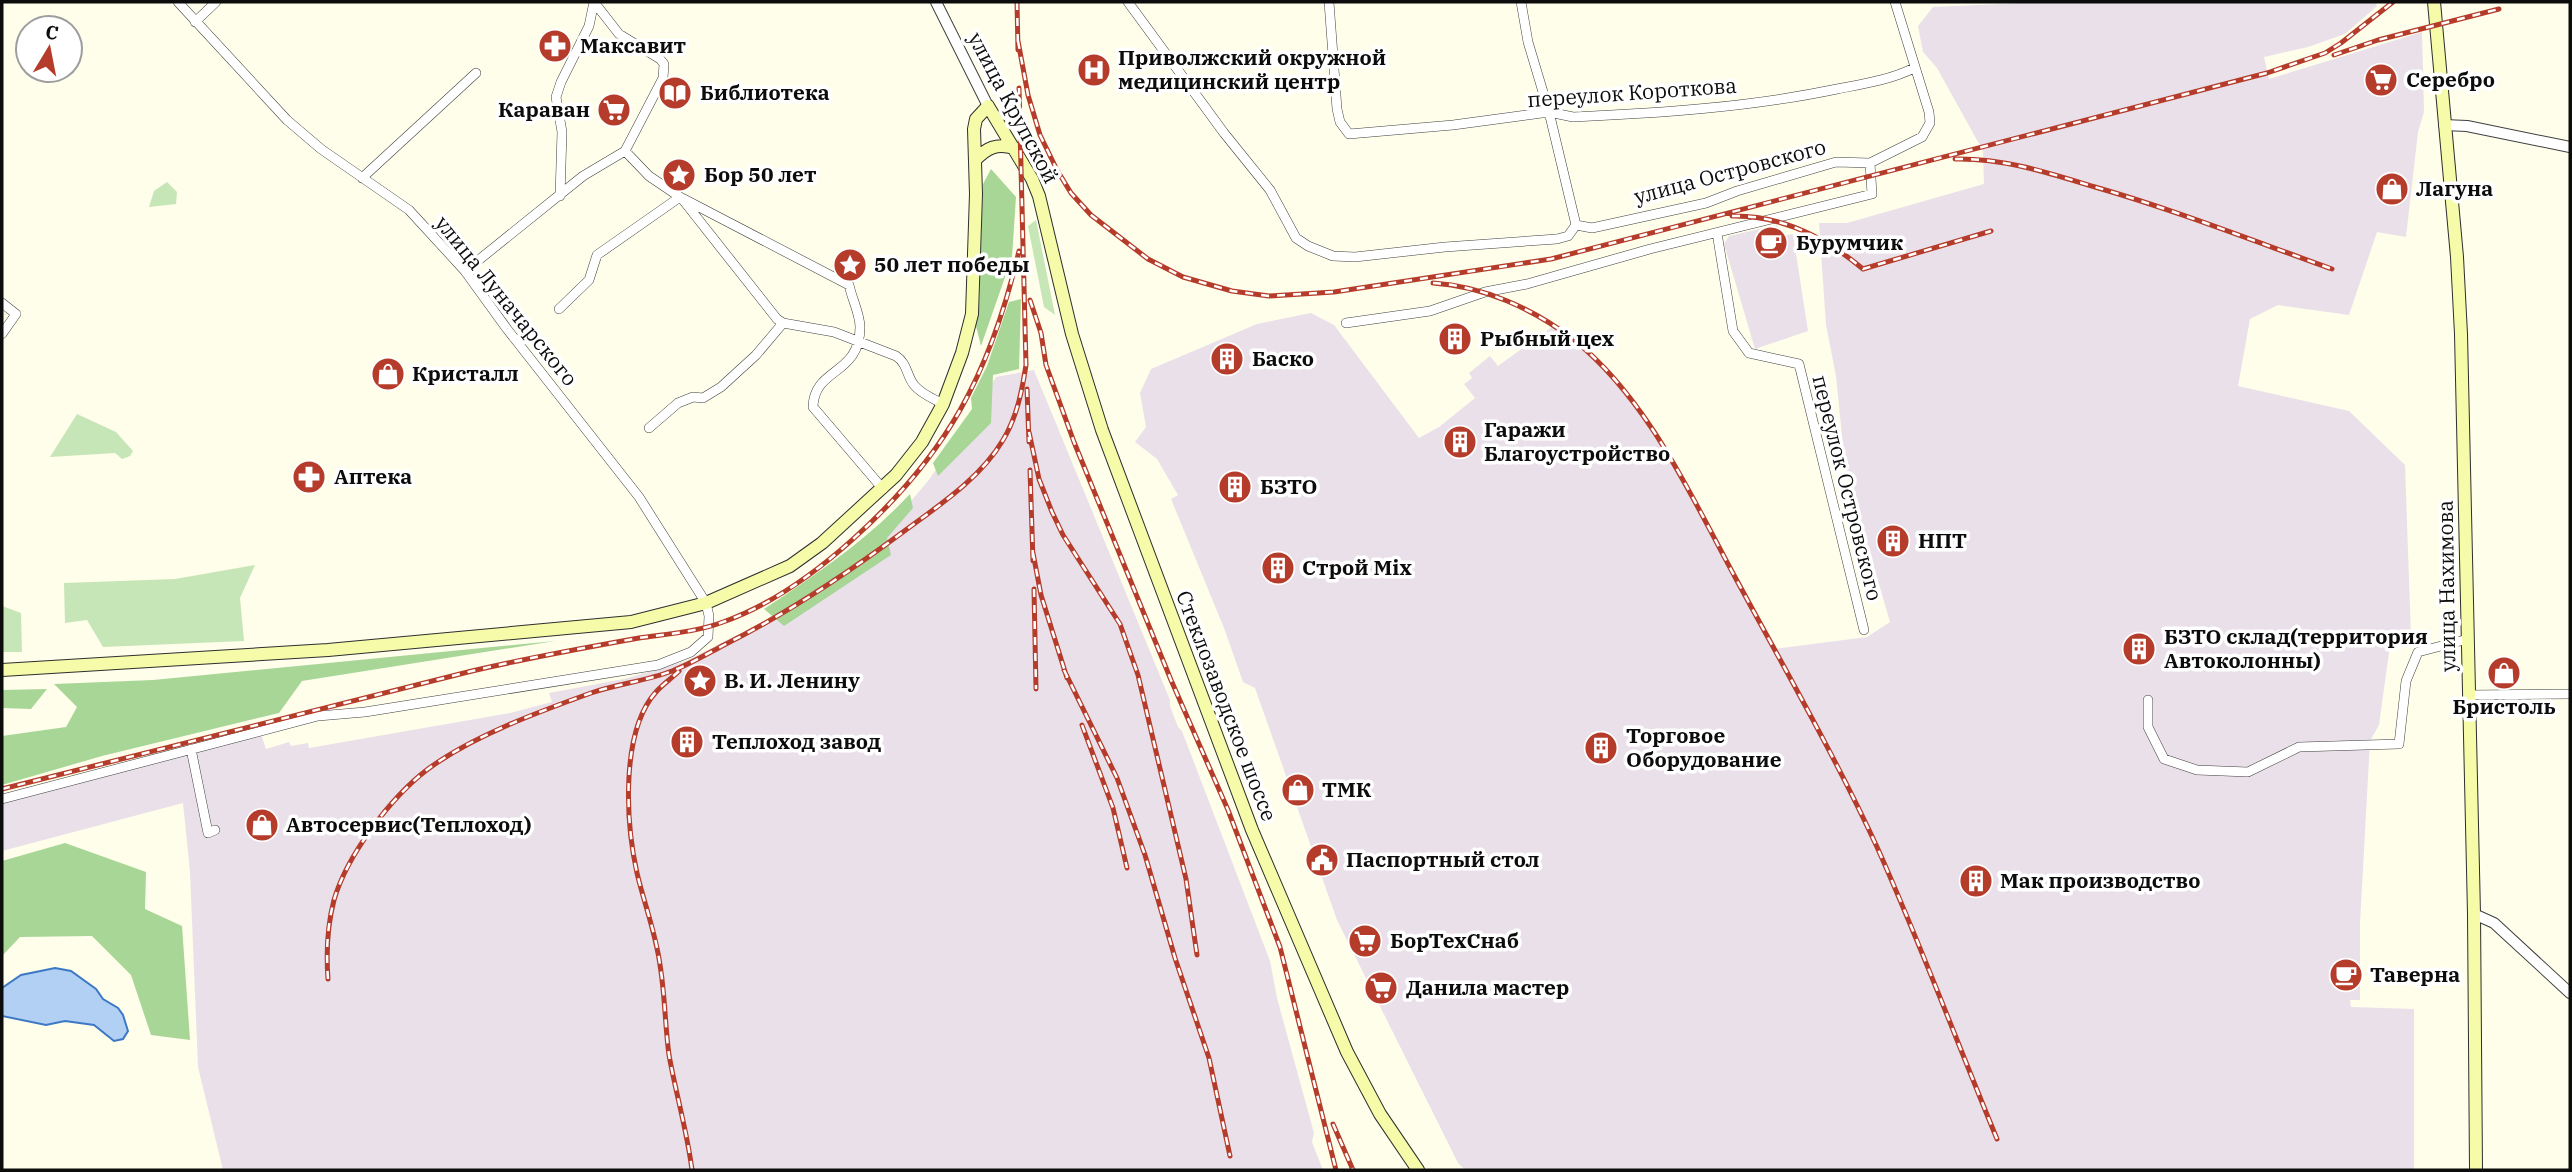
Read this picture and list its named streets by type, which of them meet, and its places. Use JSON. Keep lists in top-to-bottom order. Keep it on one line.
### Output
{"streets":{"main road":["улица Крупской","улица Нахимова","Стеклозаводское шоссе"],"street":["переулок Короткова","улица Островского","улица Луначарского","переулок Островского"]},"crossings":[["переулок Короткова","улица Островского"],["улица Крупской","Стеклозаводское шоссе"]],"places":{"pharmacy":["Максавит","Аптека"],"hospital":["Приволжский окружной медицинский центр"],"supermarket":["Серебро","Караван","БорТехСнаб","Данила мастер"],"library":["Библиотека"],"place":["Бор 50 лет","50 лет победы","В. И. Ленину"],"shop":["Лагуна","Кристалл","Бристоль","ТМК","Автосервис(Теплоход)"],"cafe":["Бурумчик","Таверна"],"building":["Рыбный цех","Баско","Гаражи Благоустройство","БЗТО","НПТ","Строй Mix","БЗТО склад(территория Автоколонны)","Теплоход завод","Торговое Оборудование","Мак производство"],"public building":["Паспортный стол"]},"north":"top"}
